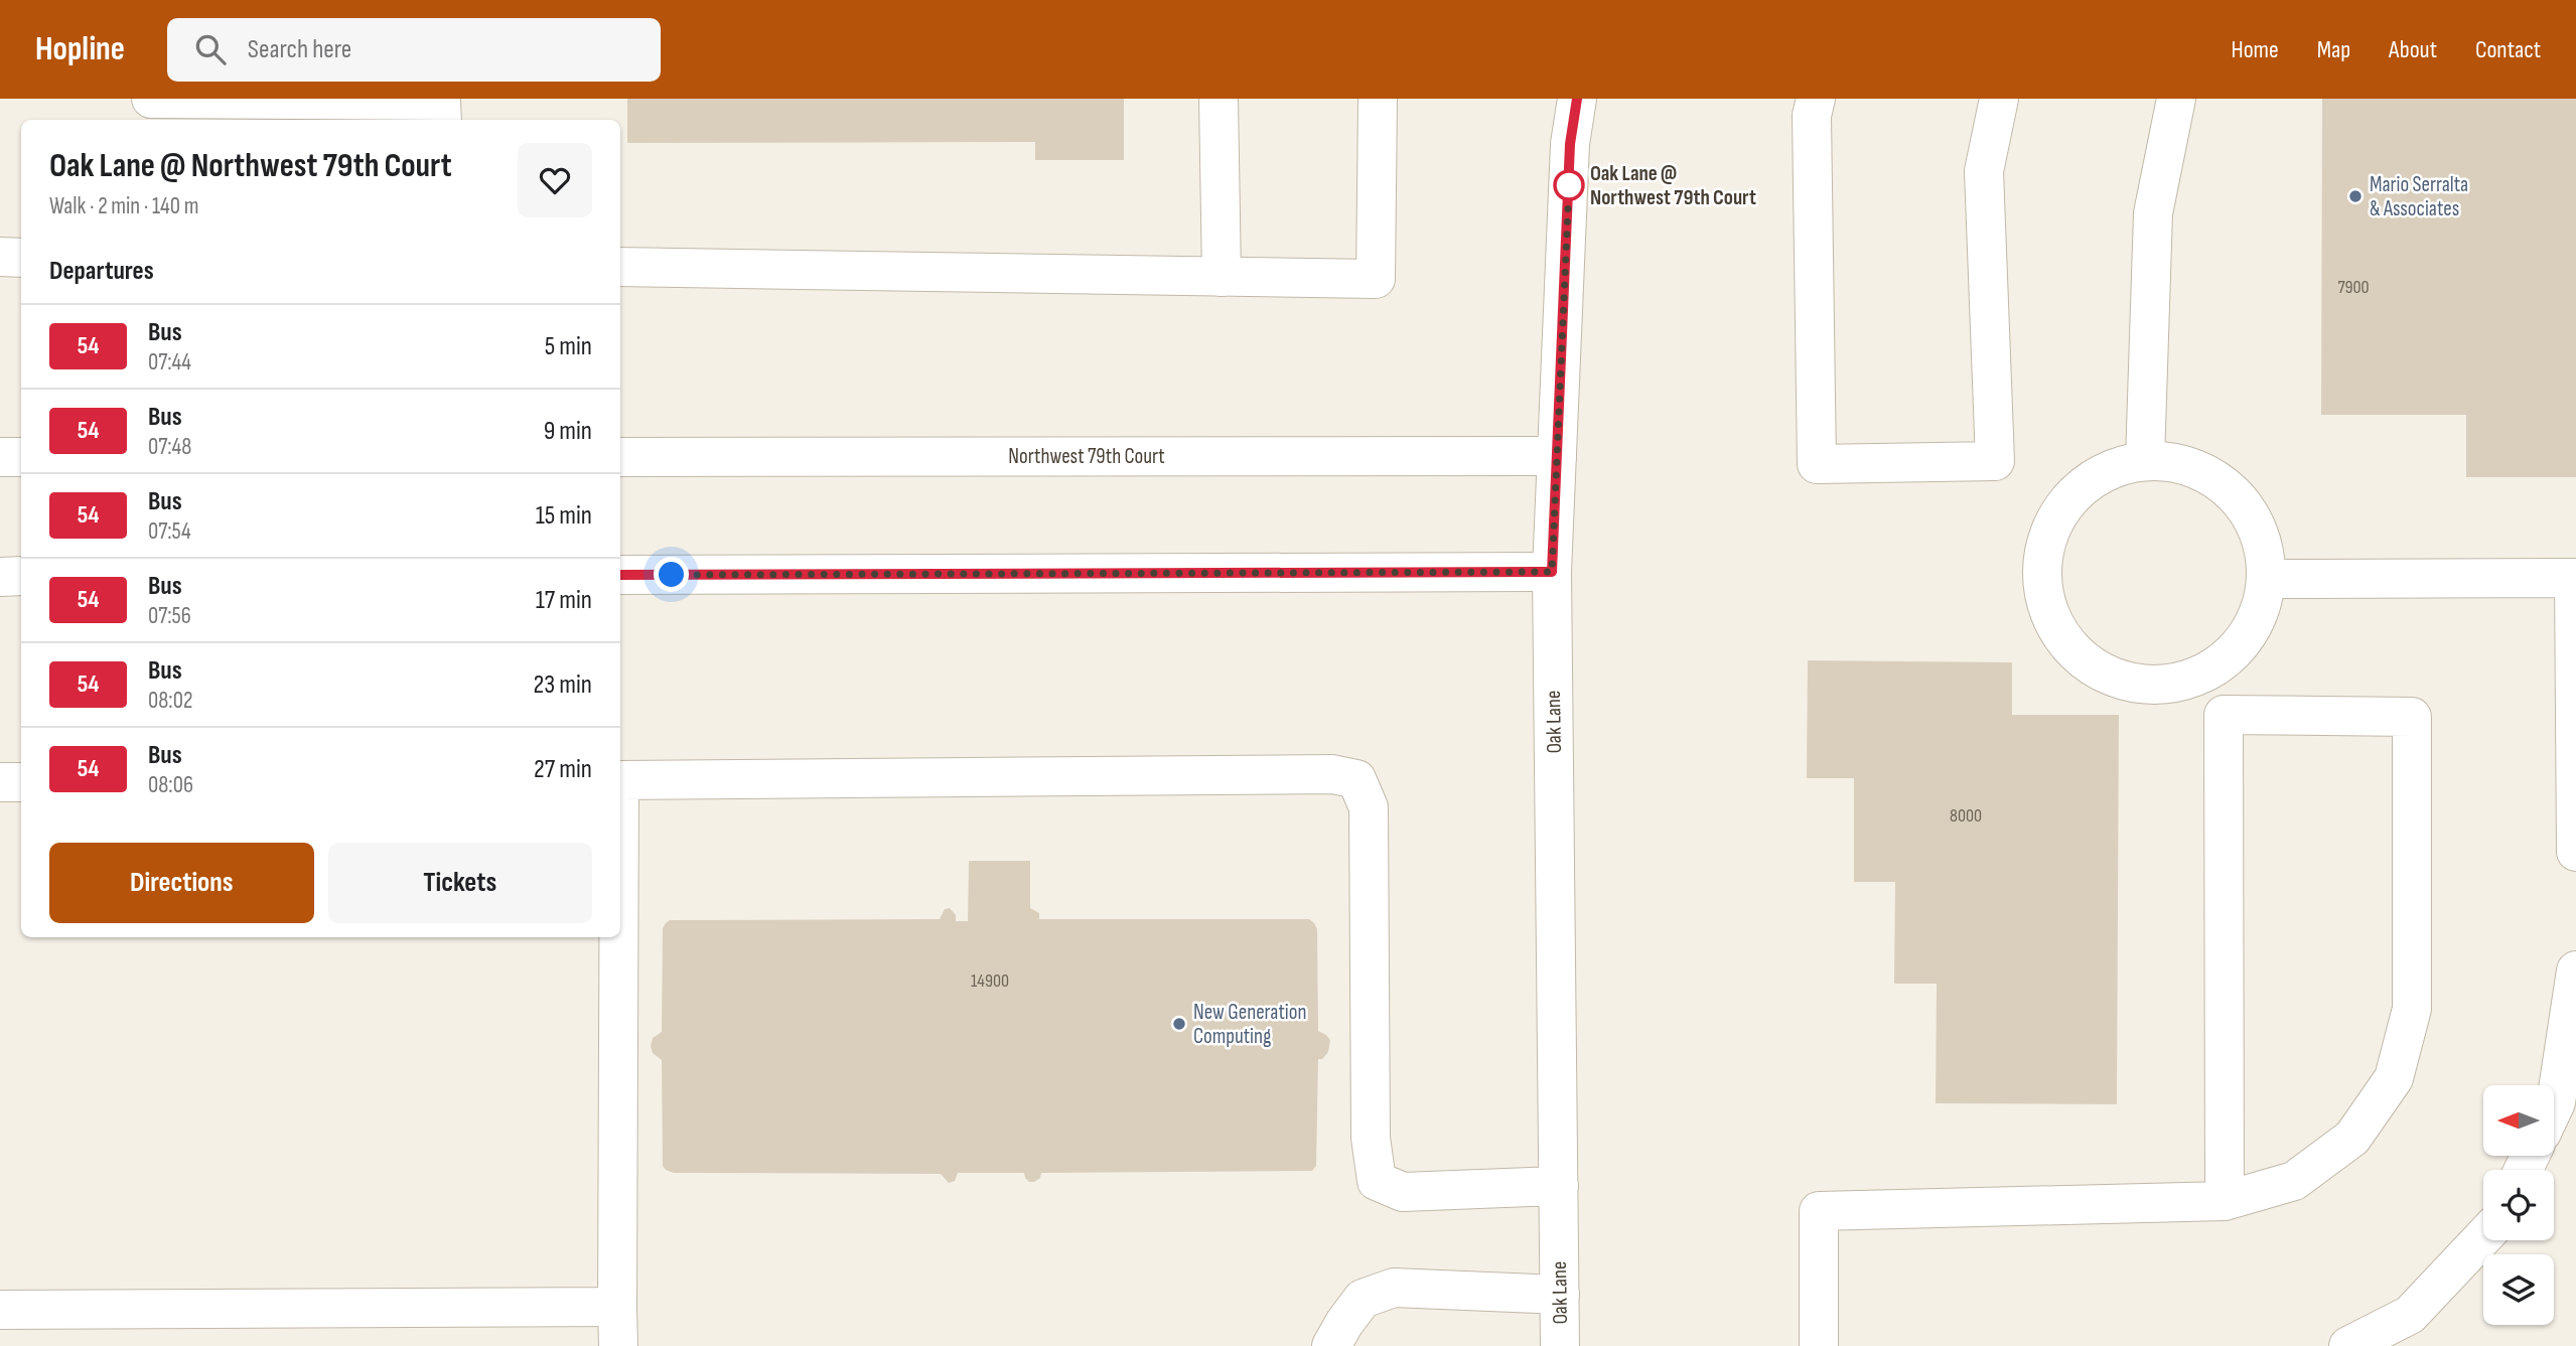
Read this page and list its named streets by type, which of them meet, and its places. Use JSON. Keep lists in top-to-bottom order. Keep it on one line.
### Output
{"streets":{"street":["Northwest 79th Court","Oak Lane"]},"crossings":[["Northwest 79th Court","Oak Lane"]],"places":["Oak Lane @ Northwest 79th Court","Mario Serralta & Associates","New Generation Computing"],"lines":["bus line 54"],"house_numbers":["7900","8000","14900"],"north":"left","page":{"header":"Hopline","search":"Search here","nav":["Home","Map","About","Contact"],"heading":[["Oak Lane @ Northwest 79th Court","Walk · 2 min · 140 m"],"Departures"],"list":[{"mark":"54","name":"Bus","note":"07:44","value":"5 min"},{"mark":"54","name":"Bus","note":"07:48","value":"9 min"},{"mark":"54","name":"Bus","note":"07:54","value":"15 min"},{"mark":"54","name":"Bus","note":"07:56","value":"17 min"},{"mark":"54","name":"Bus","note":"08:02","value":"23 min"},{"mark":"54","name":"Bus","note":"08:06","value":"27 min"}],"buttons":["Directions","Tickets"]}}
